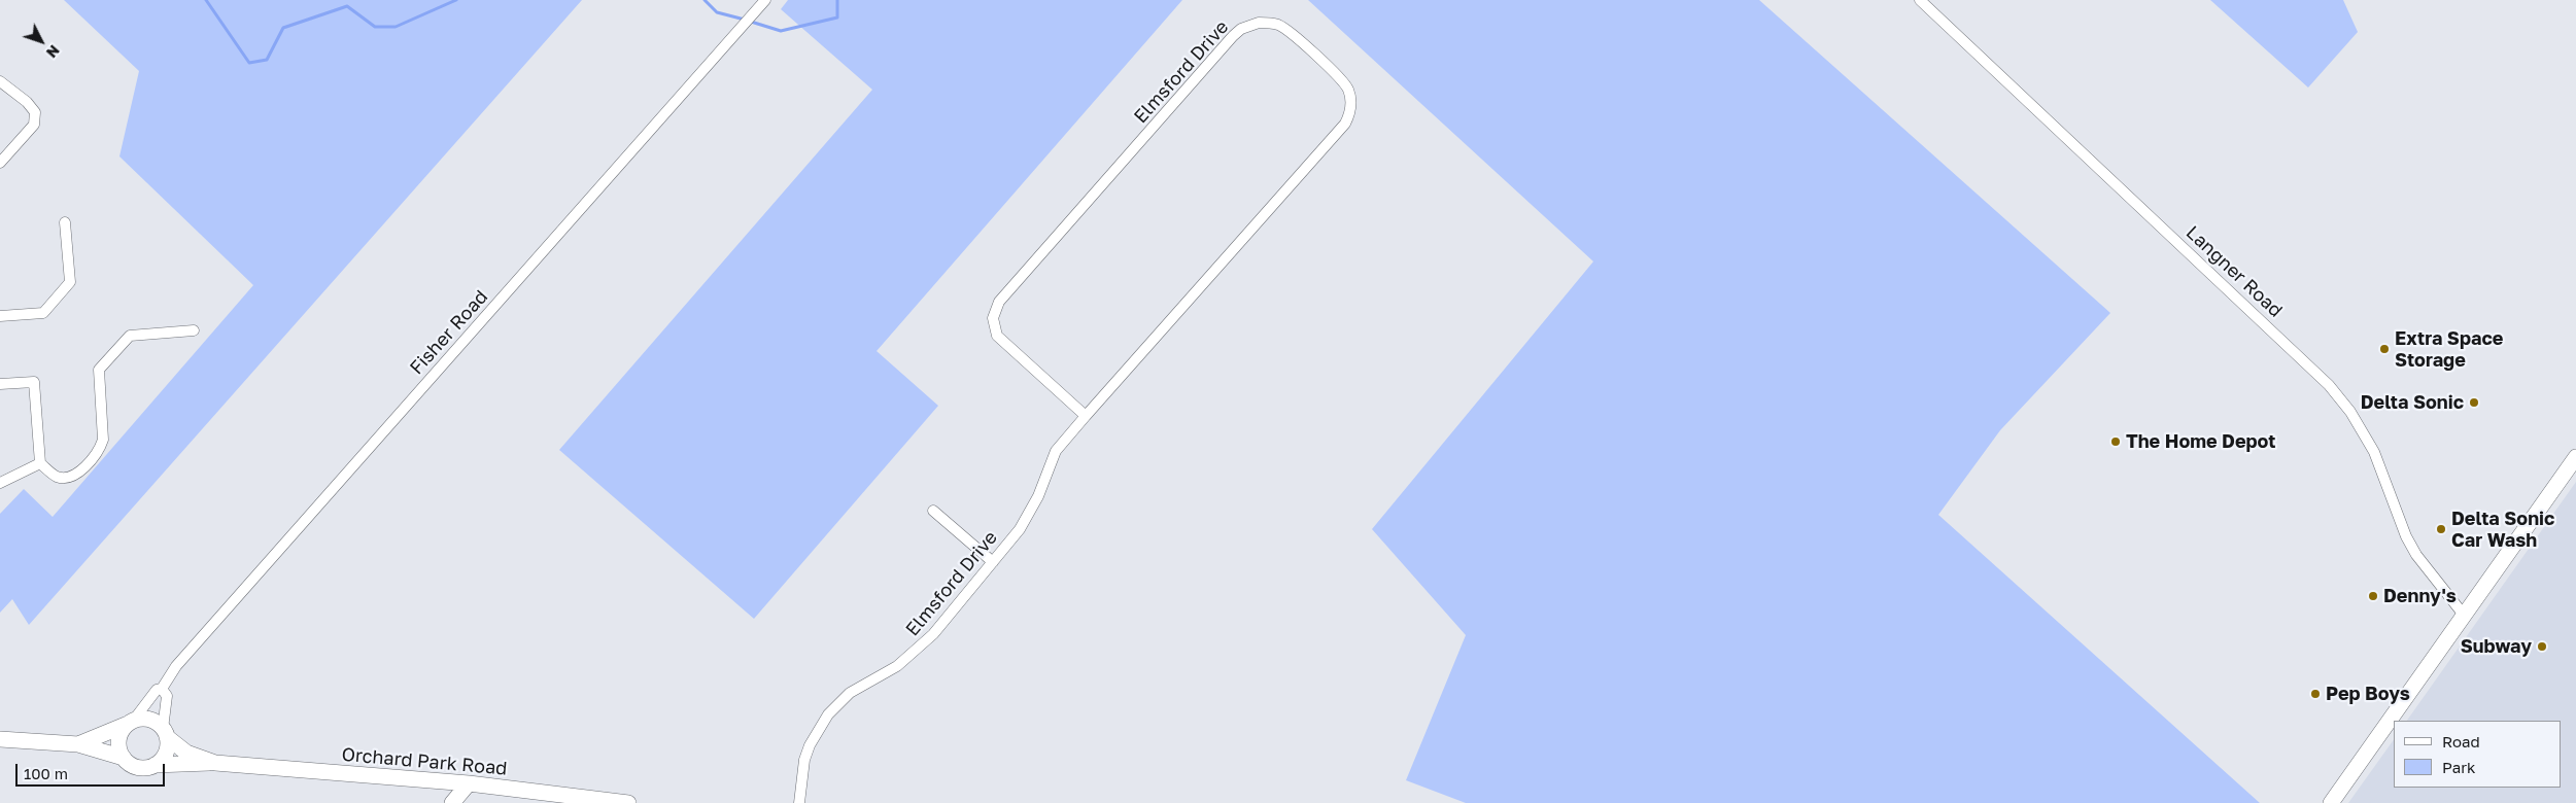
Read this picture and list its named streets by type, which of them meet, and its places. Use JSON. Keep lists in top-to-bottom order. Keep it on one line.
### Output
{"streets":{"main road":["Orchard Park Road"],"street":["Elmsford Drive","Langner Road","Fisher Road"]},"crossings":[["Fisher Road","Orchard Park Road"]],"places":["Extra Space Storage","Delta Sonic","The Home Depot","Delta Sonic Car Wash","Denny's","Subway","Pep Boys"],"legend":["Road","Park"],"scale_bar":"100 m","north":"bottom right"}
